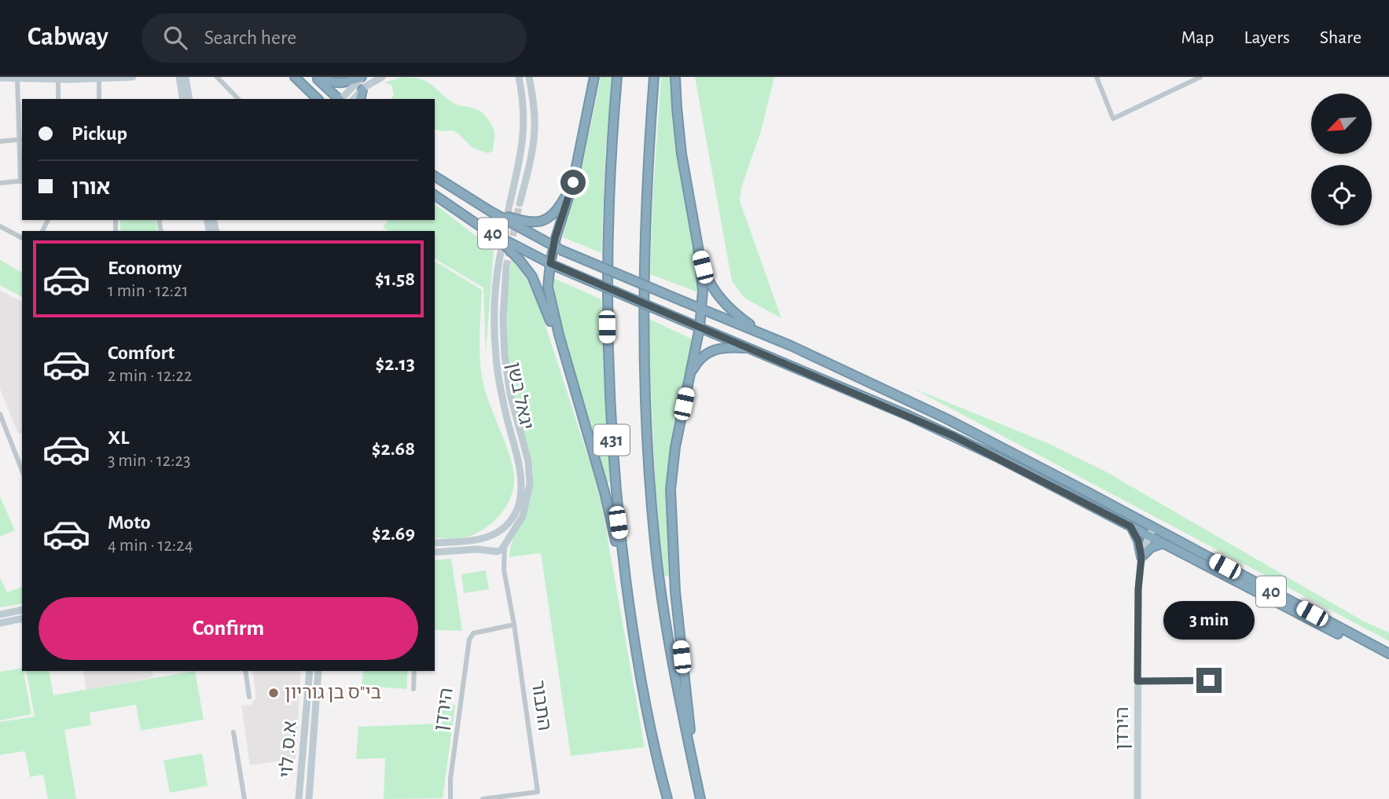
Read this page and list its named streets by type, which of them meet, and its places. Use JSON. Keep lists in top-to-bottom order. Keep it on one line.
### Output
{"streets":{"highway":["40","431"],"main road":["יגאל בשן","הירדן","א.ס. לוי"],"street":["התבור"]},"crossings":[["40","הירדן"],["יגאל בשן","התבור"],["התבור","הירדן"]],"places":["בי\"ס בן גוריון"],"north":"bottom left","page":{"header":"Cabway","search":"Search here","nav":["Map","Layers","Share"],"banner":["Pickup","אורן"],"list":[{"name":"Economy","note":"1 min · 12:21","value":"$1.58"},{"name":"Comfort","note":"2 min · 12:22","value":"$2.13"},{"name":"XL","note":"3 min · 12:23","value":"$2.68"},{"name":"Moto","note":"4 min · 12:24","value":"$2.69"}],"buttons":"Confirm","bubble":"3 min"}}
